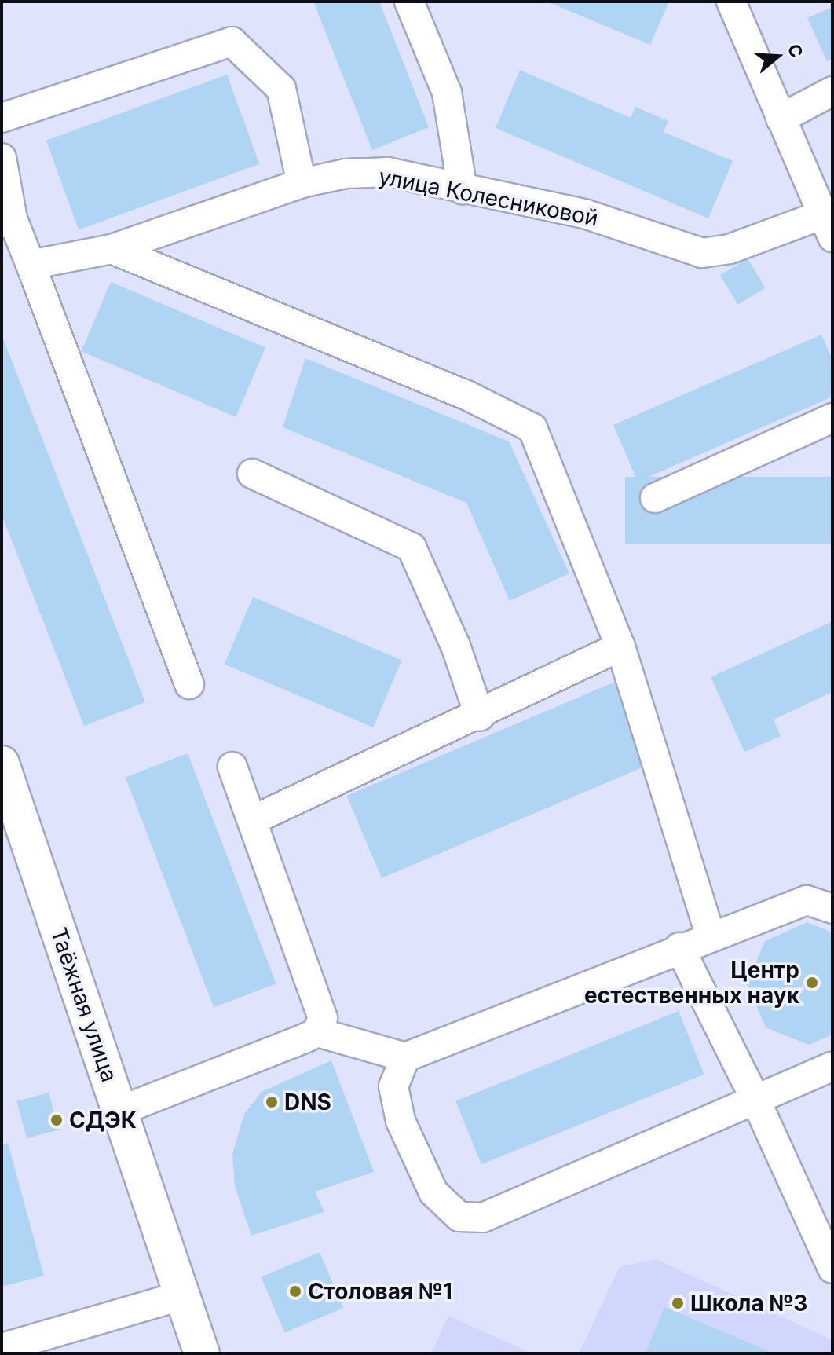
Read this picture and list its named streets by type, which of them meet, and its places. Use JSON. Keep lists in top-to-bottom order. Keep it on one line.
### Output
{"streets":{"main road":["Таёжная улица"],"street":["улица Колесниковой"]},"places":["Центр естественных наук","DNS","СДЭК","Столовая №1","Школа №3"],"north":"right"}
